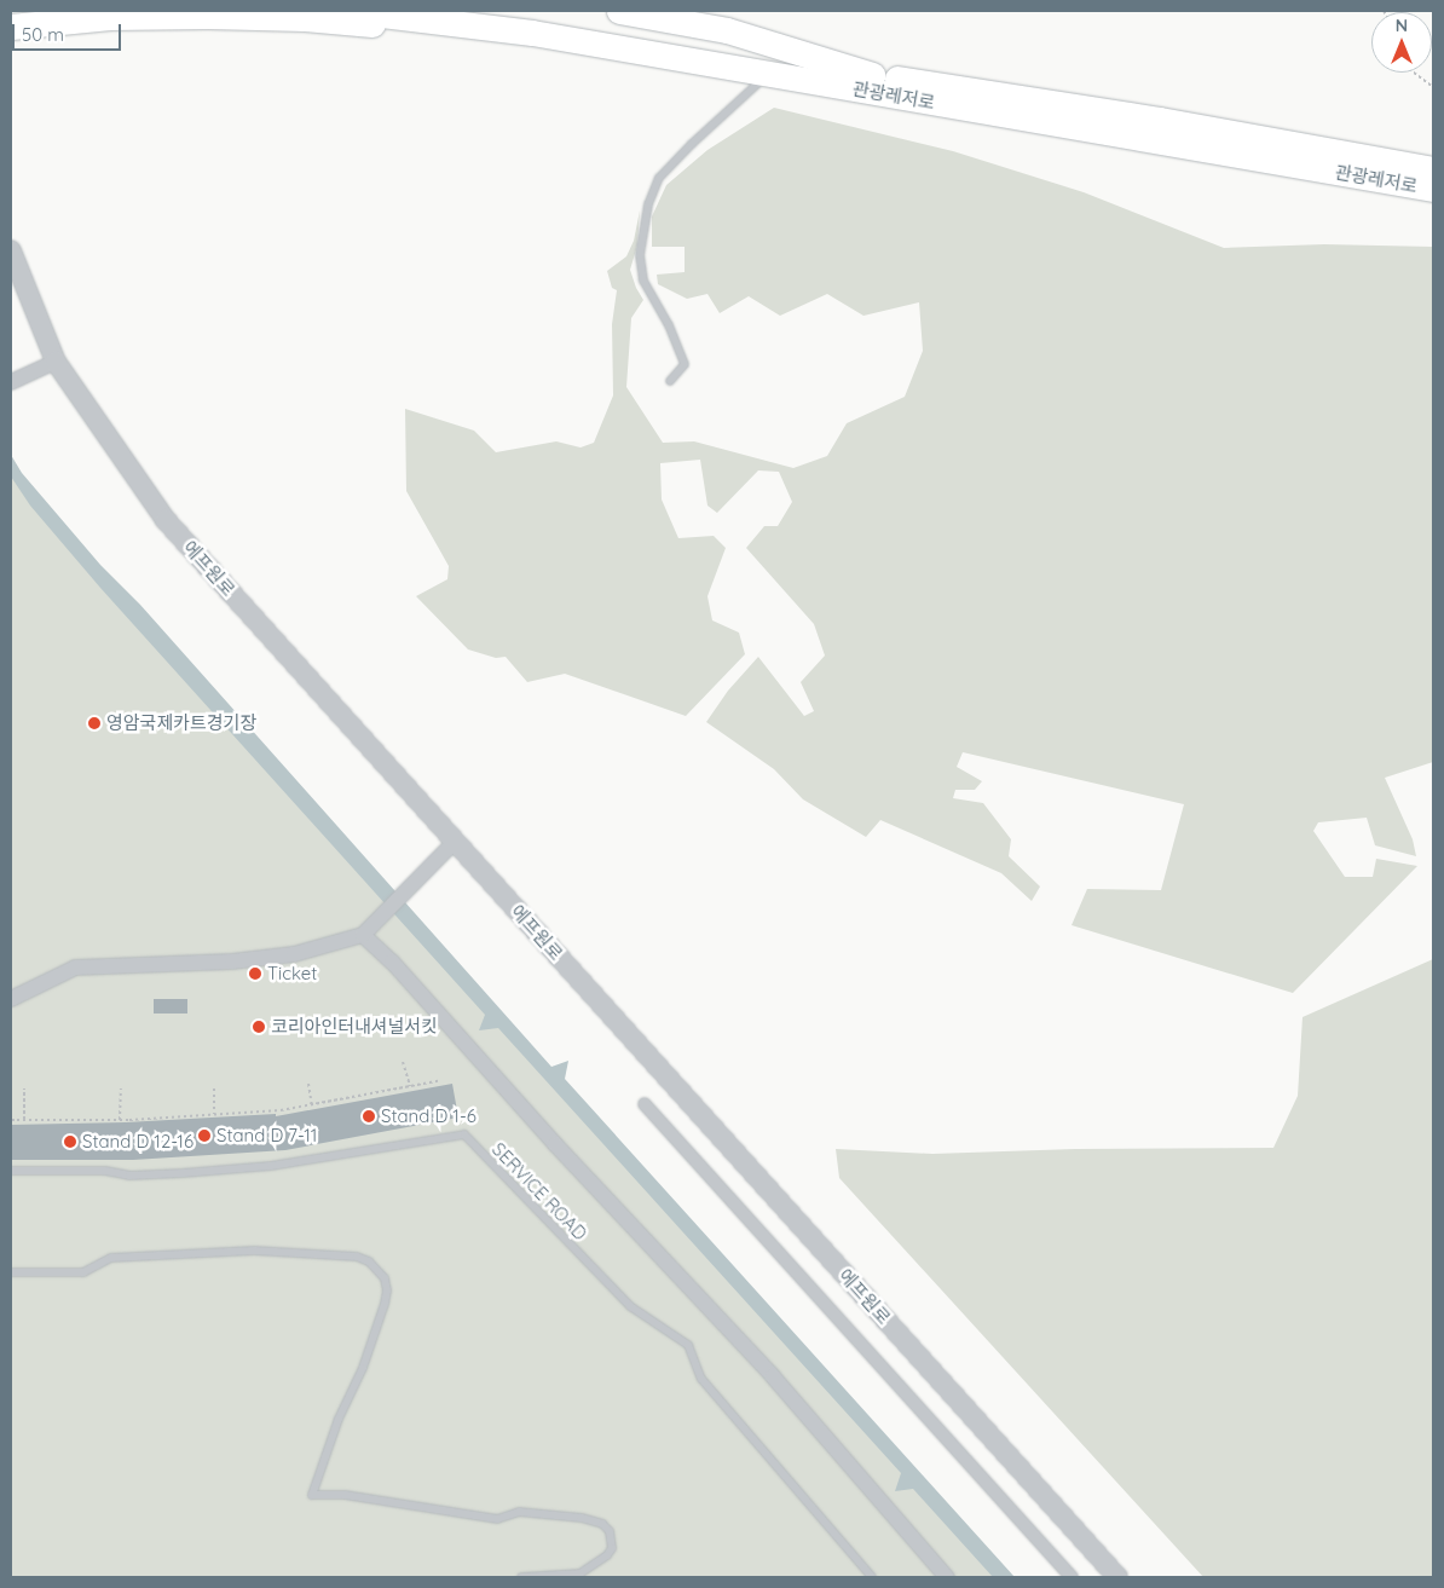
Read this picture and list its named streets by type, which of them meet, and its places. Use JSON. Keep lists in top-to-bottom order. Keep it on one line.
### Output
{"streets":{"highway":["관광레저로"],"street":["에프원로"],"lane":["SERVICE ROAD"]},"places":["영암국제카트경기장","Ticket","코리아인터내셔널서킷","Stand D 1-6","Stand D 7-11","Stand D 12-16"],"scale_bar":"50 m","north":"top"}
